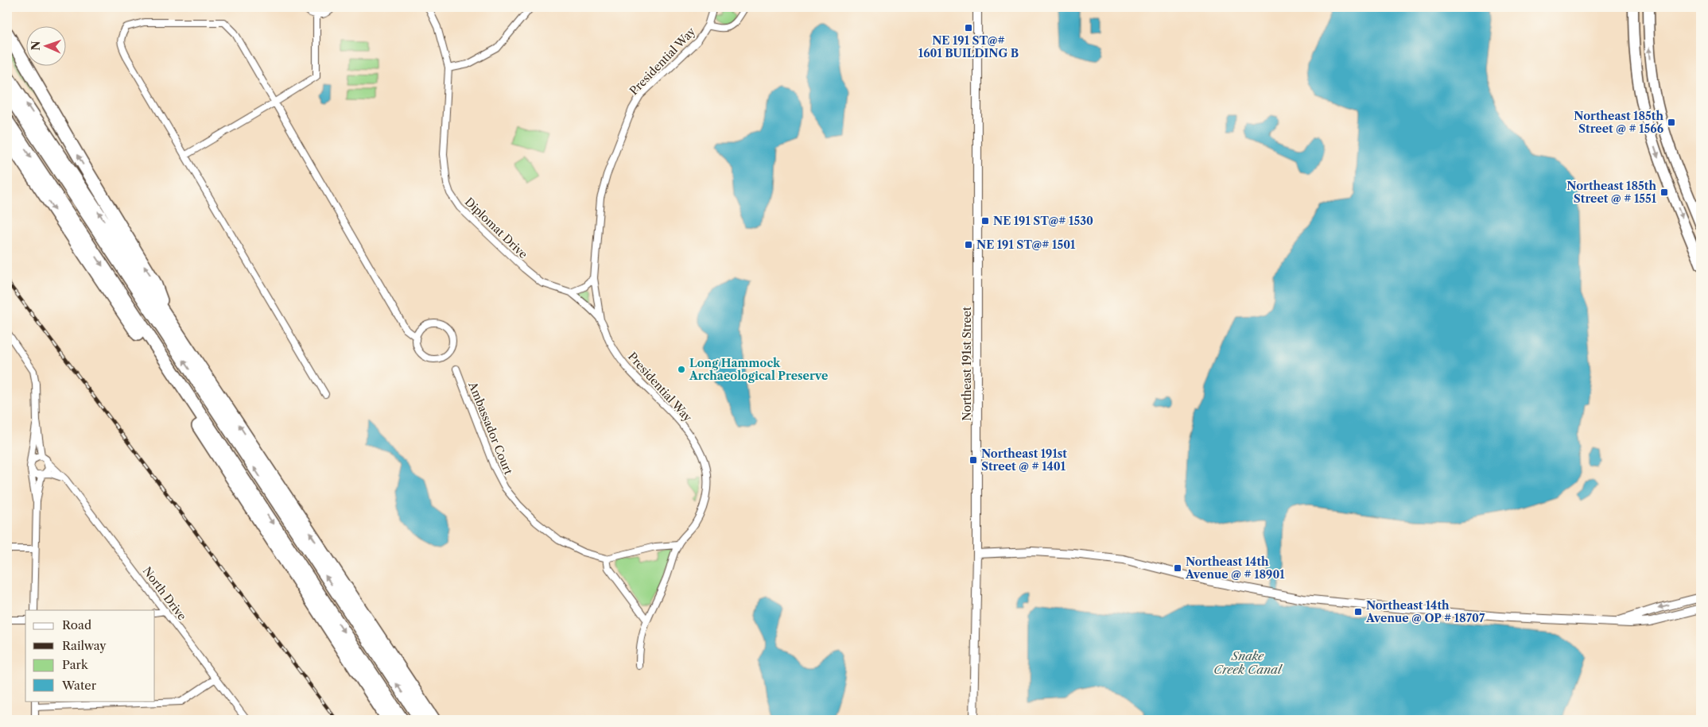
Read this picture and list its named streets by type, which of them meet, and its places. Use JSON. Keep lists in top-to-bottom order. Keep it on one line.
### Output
{"streets":{"street":["Presidential Way","Diplomat Drive","Northeast 191st Street","Ambassador Court","North Drive"]},"crossings":[["Presidential Way","Diplomat Drive"],["Presidential Way","Ambassador Court"]],"water":["Snake Creek Canal"],"places":{"transit":["NE 191 ST@# 1601 BUILDING B","Northeast 185th Street @ # 1566","Northeast 185th Street @ # 1551","NE 191 ST@# 1530","NE 191 ST@# 1501","Northeast 191st Street @ # 1401","Northeast 14th Avenue @ # 18901","Northeast 14th Avenue @ OP # 18707"],"other":["Long Hammock Archaeological Preserve"]},"legend":["Road","Railway","Park","Water"],"north":"left"}
